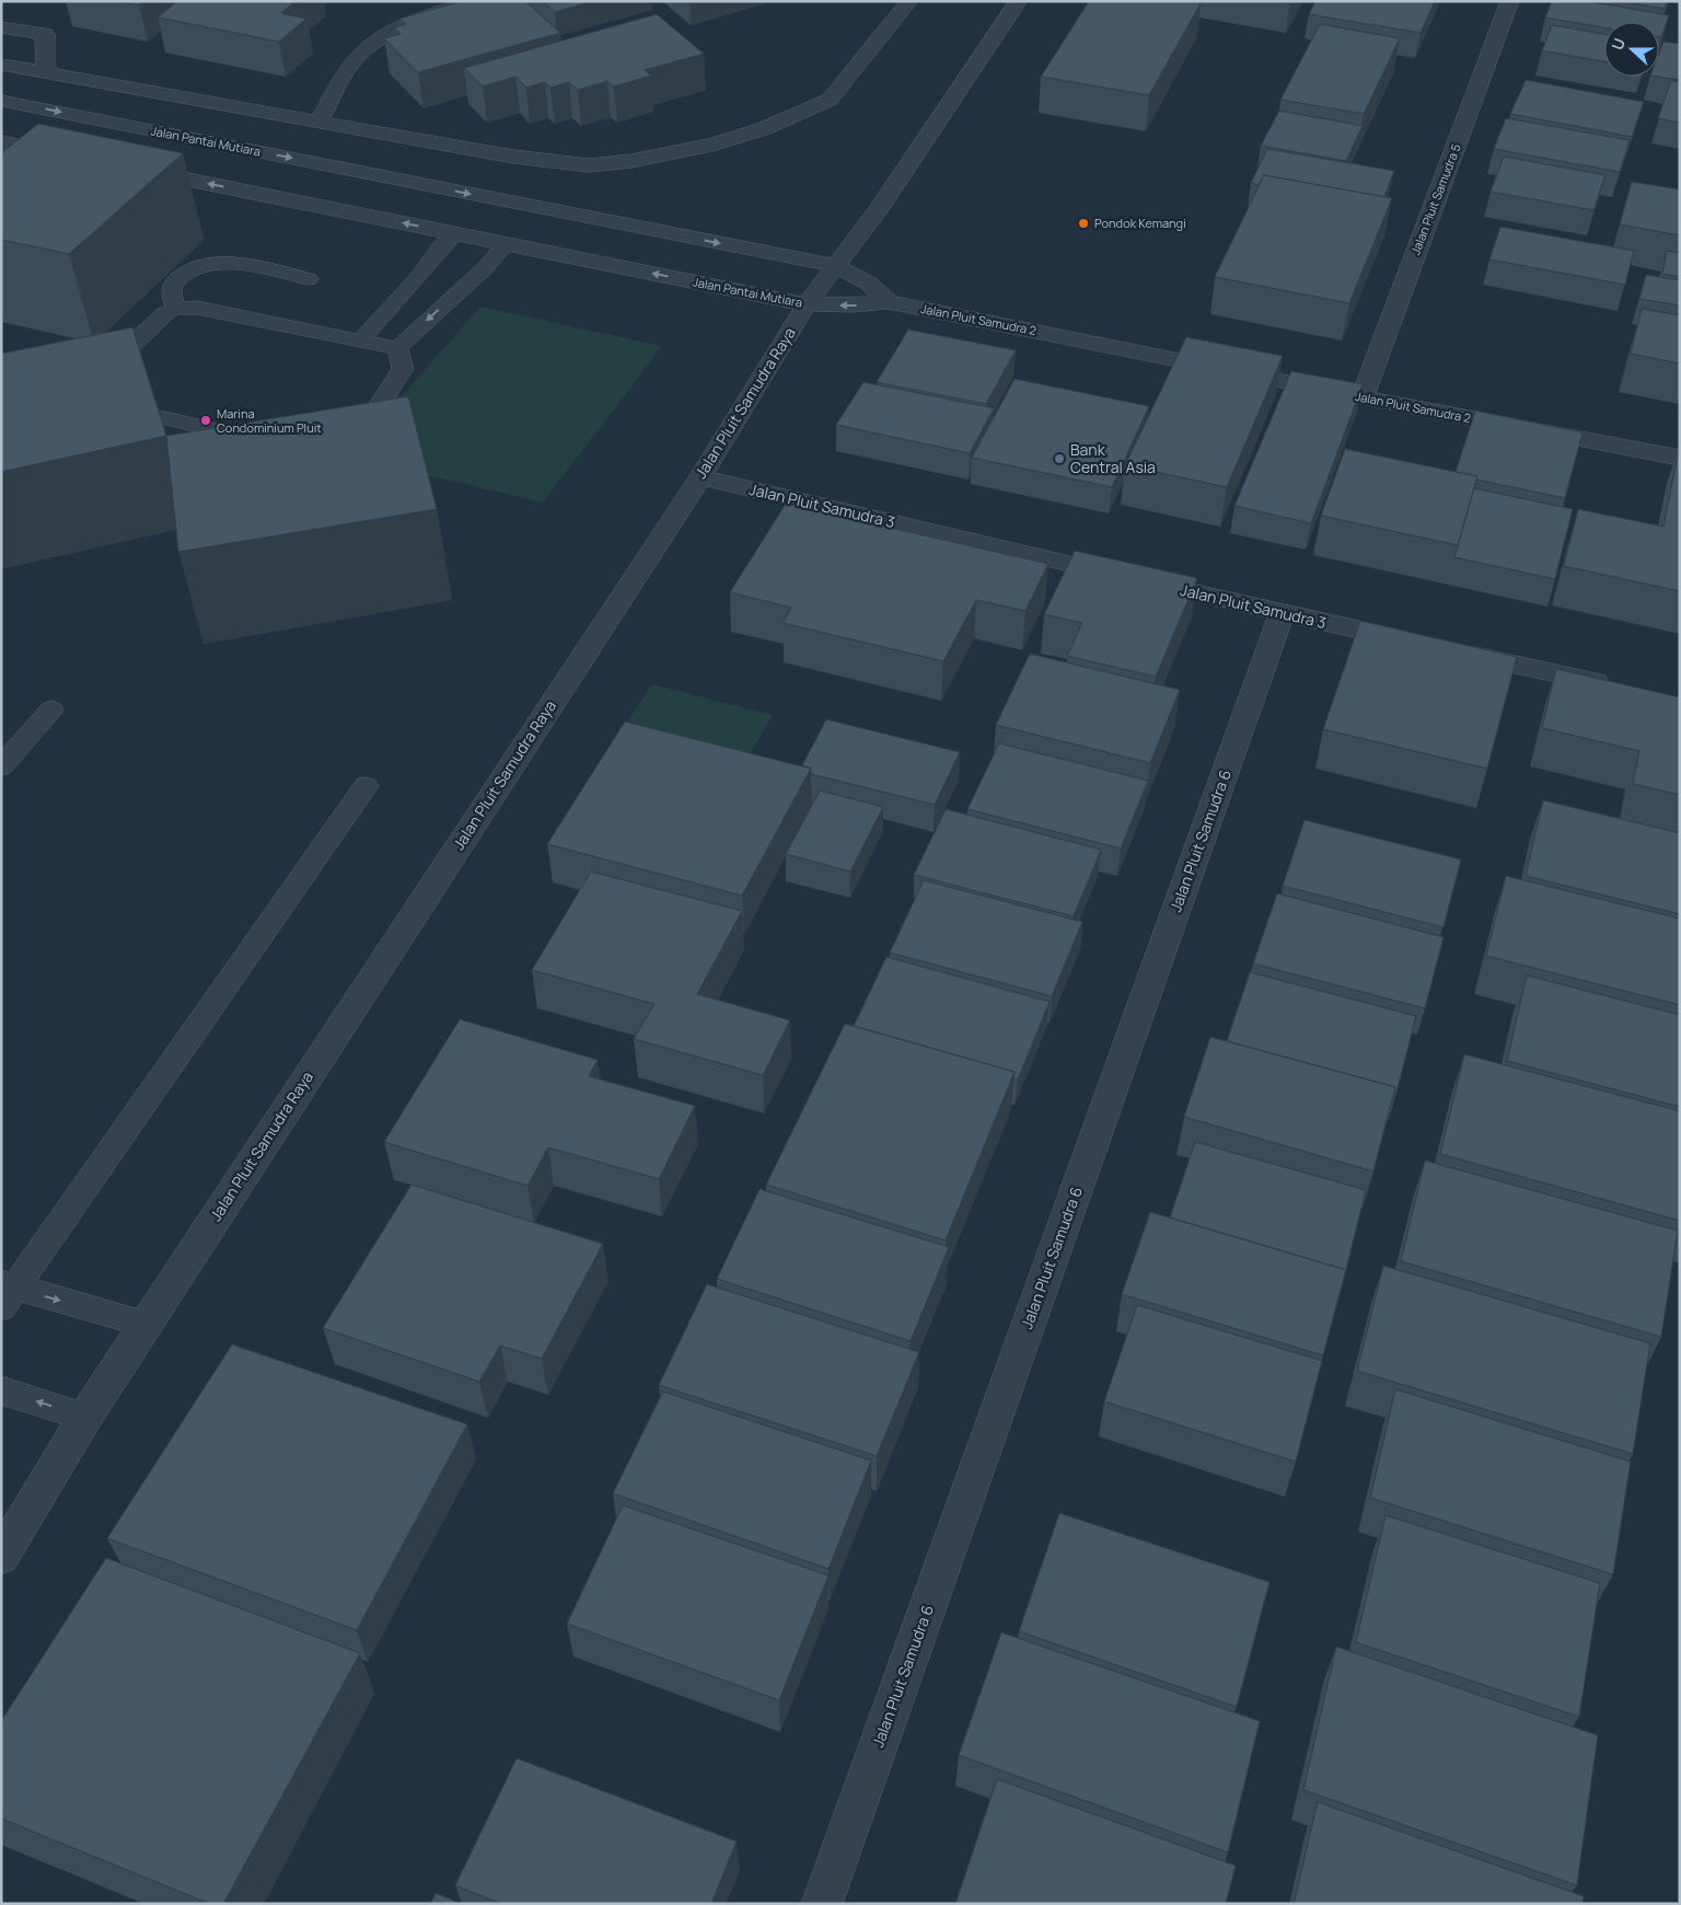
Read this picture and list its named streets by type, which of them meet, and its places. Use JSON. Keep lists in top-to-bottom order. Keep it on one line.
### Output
{"streets":{"street":["Jalan Pantai Mutiara","Jalan Pluit Samudra 5","Jalan Pluit Samudra 2","Jalan Pluit Samudra Raya","Jalan Pluit Samudra 3","Jalan Pluit Samudra 6"]},"crossings":[["Jalan Pantai Mutiara","Jalan Pluit Samudra 2"],["Jalan Pantai Mutiara","Jalan Pluit Samudra Raya"],["Jalan Pluit Samudra 5","Jalan Pluit Samudra 2"],["Jalan Pluit Samudra Raya","Jalan Pluit Samudra 3"],["Jalan Pluit Samudra 3","Jalan Pluit Samudra 6"]],"places":["Pondok Kemangi","Marina Condominium Pluit","Bank Central Asia"],"north":"left"}
